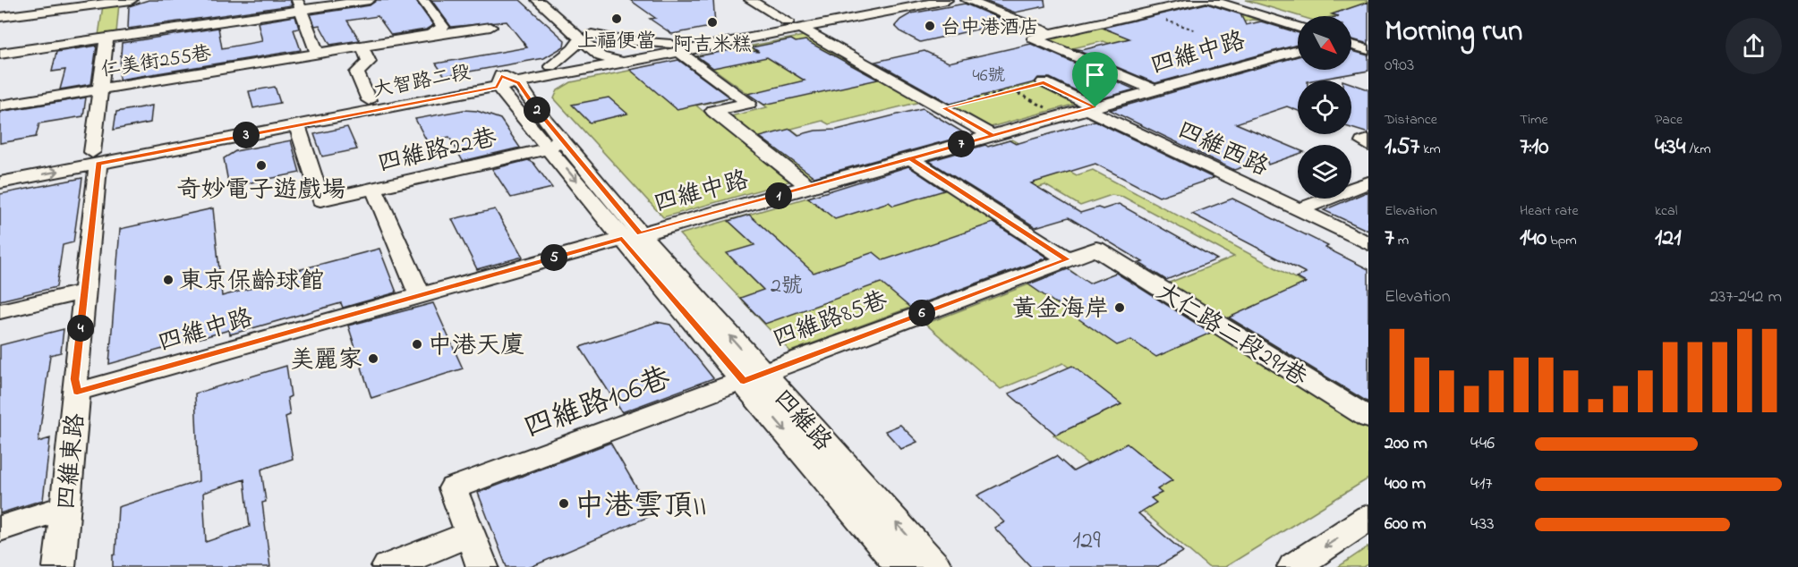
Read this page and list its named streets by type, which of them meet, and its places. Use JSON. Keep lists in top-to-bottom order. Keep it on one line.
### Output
{"streets":{"street":["四維中路","仁美街255巷","大智路二段","四維西路","四維路22巷","四維路85巷","大仁路二段291巷","四維路106巷","四維路","四維東路"]},"crossings":[["四維中路","四維西路"],["四維中路","四維路"],["四維中路","四維東路"],["仁美街255巷","四維東路"],["大智路二段","四維路22巷"],["大智路二段","四維路"],["大智路二段","四維東路"],["四維路22巷","四維路"],["四維路85巷","大仁路二段291巷"],["四維路85巷","四維路106巷"],["四維路85巷","四維路"],["四維路106巷","四維路"]],"places":["上福便當","阿吉米糕","台中港酒店","奇妙電子遊戲場","東京保齡球館","黃金海岸","中港天廈","美麗家","中港雲頂II"],"house_numbers":["46號","2號","129"],"north":"bottom right","page":{"heading":["Morning run","09:03"],"stats":[["Distance","1.57 km"],["Time","7:10"],["Pace","4:34 /km"],["Elevation","7 m"],["Heart rate","140 bpm"],["kcal","121"]],"pins":["2","3","7","1","5","6","4"],"chart":["Elevation","237–242 m"],"list":[{"name":"200 m","note":"4:46"},{"name":"400 m","note":"4:17"},{"name":"600 m","note":"4:33"}]}}
